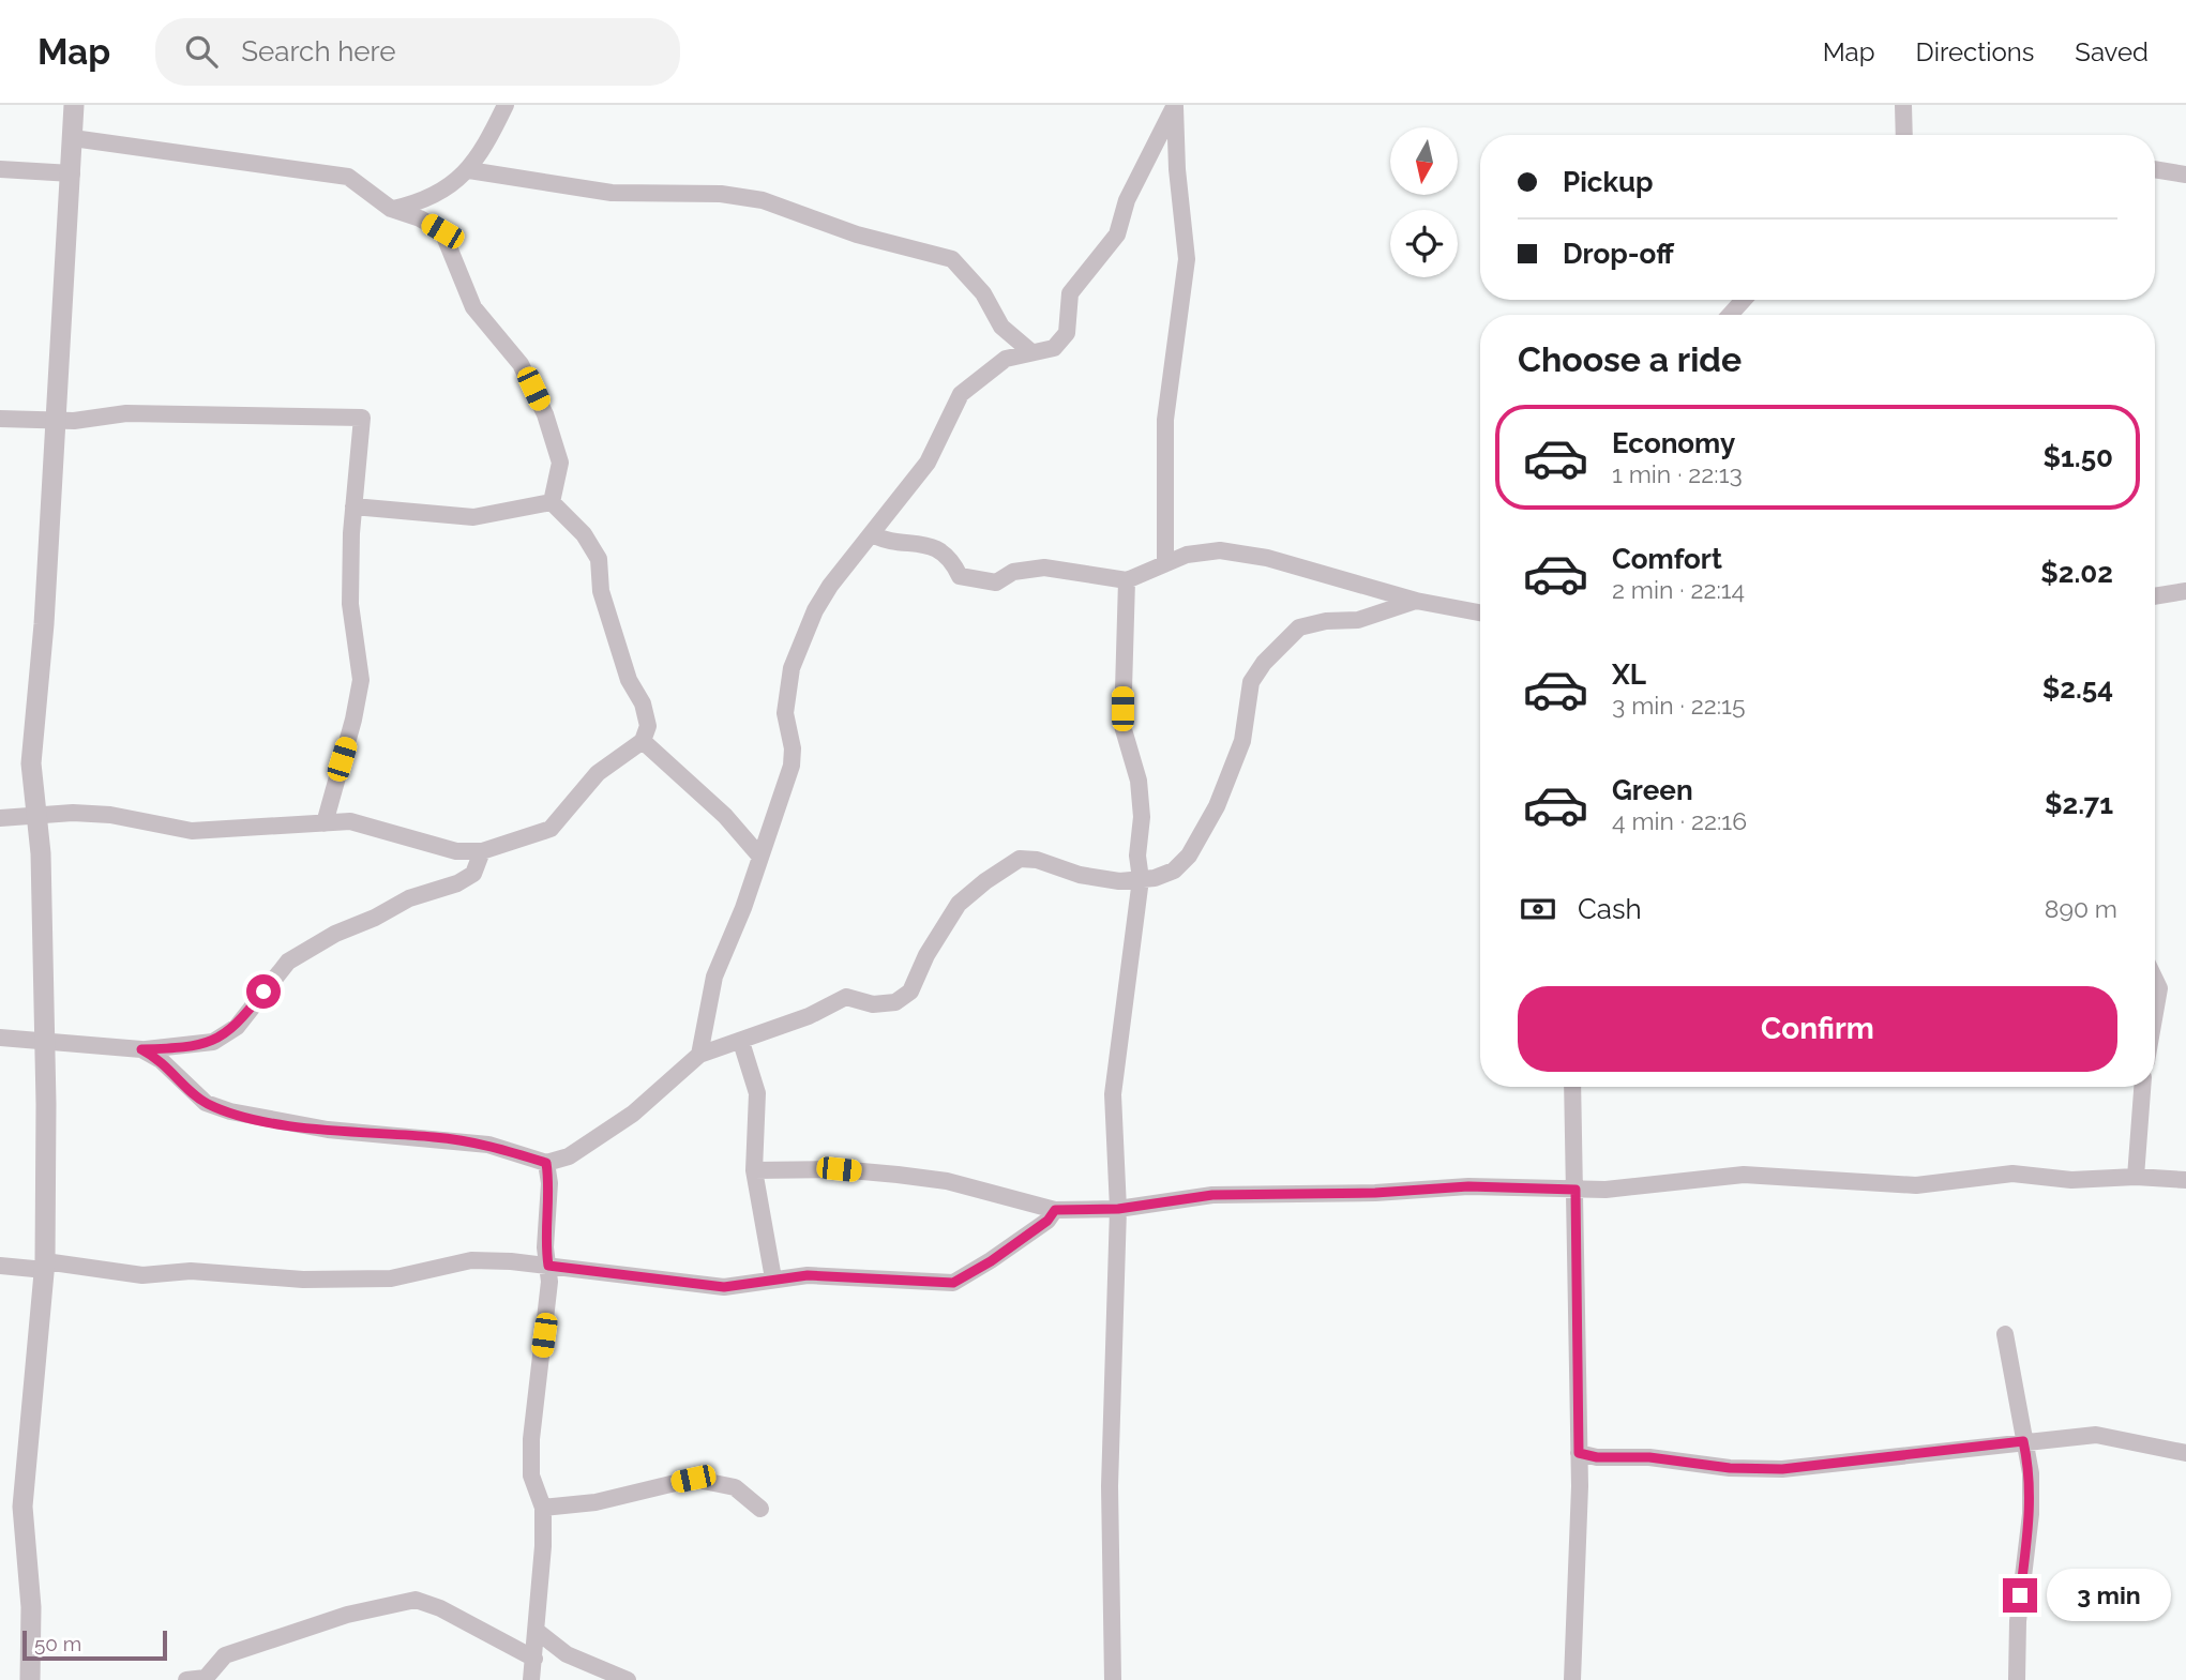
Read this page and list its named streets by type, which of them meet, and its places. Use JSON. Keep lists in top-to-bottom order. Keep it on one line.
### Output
{"scale_bar":"50 m","north":"bottom","page":{"header":"Map","search":"Search here","nav":["Map","Directions","Saved"],"banner":["Pickup","Drop-off"],"heading":"Choose a ride","list":[{"name":"Economy","note":"1 min · 22:13","value":"$1.50"},{"name":"Comfort","note":"2 min · 22:14","value":"$2.02"},{"name":"XL","note":"3 min · 22:15","value":"$2.54"},{"name":"Green","note":"4 min · 22:16","value":"$2.71"}],"pay":["Cash","890 m"],"buttons":"Confirm","bubble":"3 min","scale":"50 m"}}
